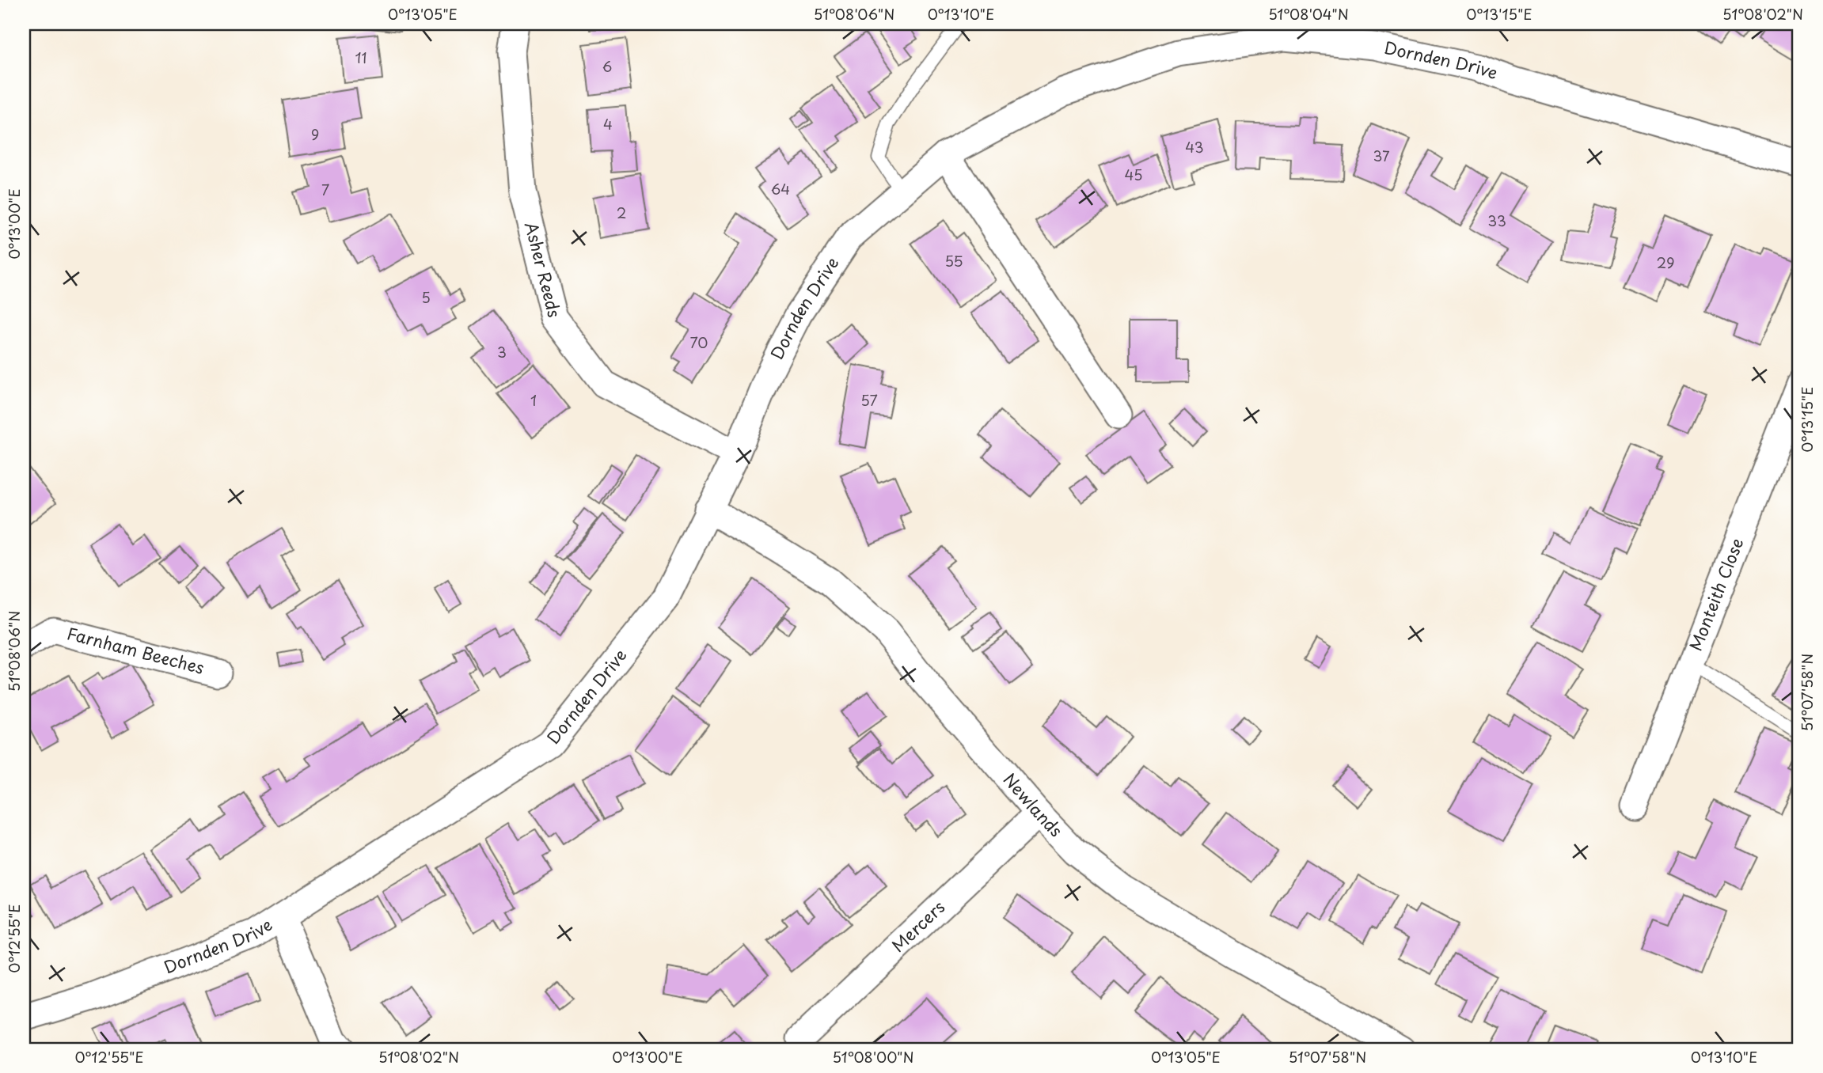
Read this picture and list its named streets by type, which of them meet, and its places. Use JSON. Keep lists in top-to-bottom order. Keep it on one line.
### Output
{"streets":{"street":["Dornden Drive","Asher Reeds","Monteith Close","Farnham Beeches","Newlands","Mercers"]},"crossings":[["Dornden Drive","Asher Reeds"],["Dornden Drive","Newlands"],["Newlands","Mercers"]],"house_numbers":["11","6","4","9","43","37","45","64","7","2","33","55","29","5","70","3","1","57"],"coordinates":["0°13'05\"E","51°08'06\"N","0°13'10\"E","51°08'04\"N","0°13'15\"E","51°08'02\"N","0°13'00\"E","51°07'58\"N","0°12'55\"E","51°08'00\"N"]}
